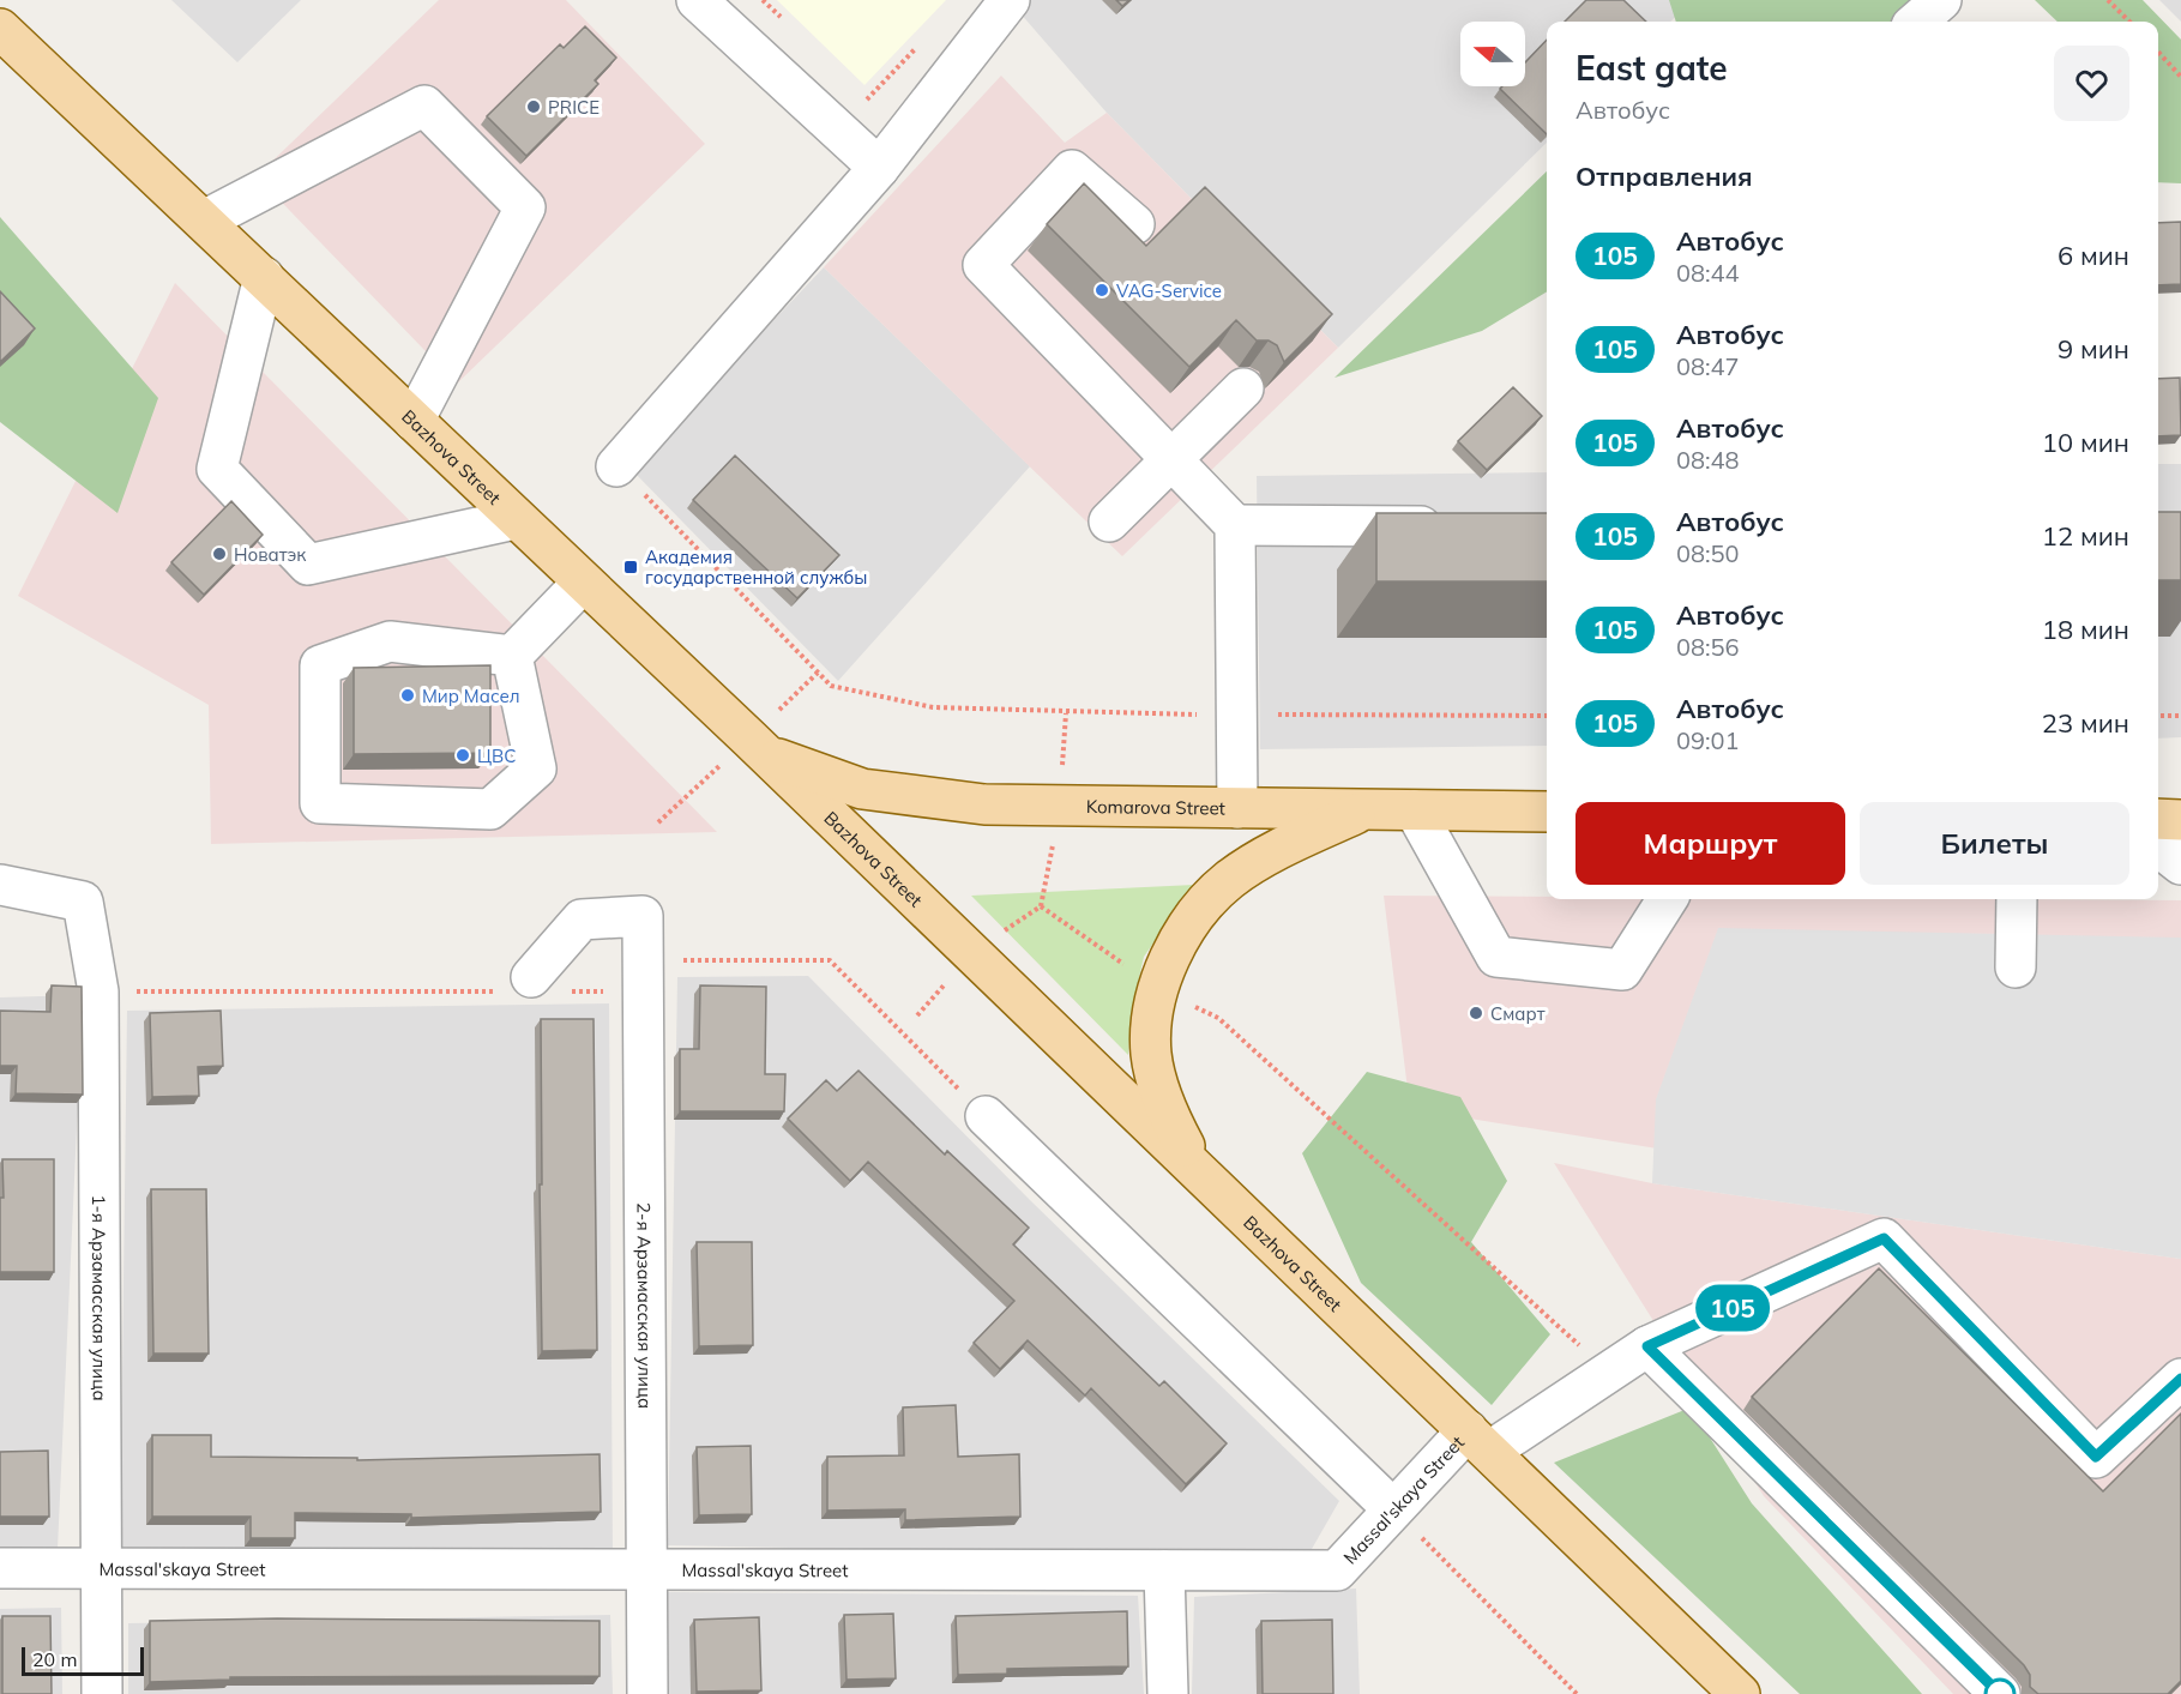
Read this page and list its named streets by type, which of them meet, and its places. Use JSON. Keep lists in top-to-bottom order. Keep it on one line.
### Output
{"streets":{"main road":["Bazhova Street","Komarova Street"],"street":["1-я Арзамасская улица","2-я Арзамасская улица","Massal'skaya Street"]},"crossings":[["Bazhova Street","Komarova Street"],["Bazhova Street","Massal'skaya Street"],["1-я Арзамасская улица","Massal'skaya Street"],["2-я Арзамасская улица","Massal'skaya Street"]],"places":{"other":["PRICE","VAG-Service","Новатэк","Мир Масел","ЦВС","Смарт"],"transit":["Академия государственной службы"]},"lines":["bus line 105"],"scale_bar":"20 m","north":"left","page":{"on_map":"105","heading":[["East gate","Автобус"],"Отправления"],"list":[{"mark":"105","name":"Автобус","note":"08:44","value":"6 мин"},{"mark":"105","name":"Автобус","note":"08:47","value":"9 мин"},{"mark":"105","name":"Автобус","note":"08:48","value":"10 мин"},{"mark":"105","name":"Автобус","note":"08:50","value":"12 мин"},{"mark":"105","name":"Автобус","note":"08:56","value":"18 мин"},{"mark":"105","name":"Автобус","note":"09:01","value":"23 мин"}],"buttons":["Маршрут","Билеты"],"scale":"20 m"}}
